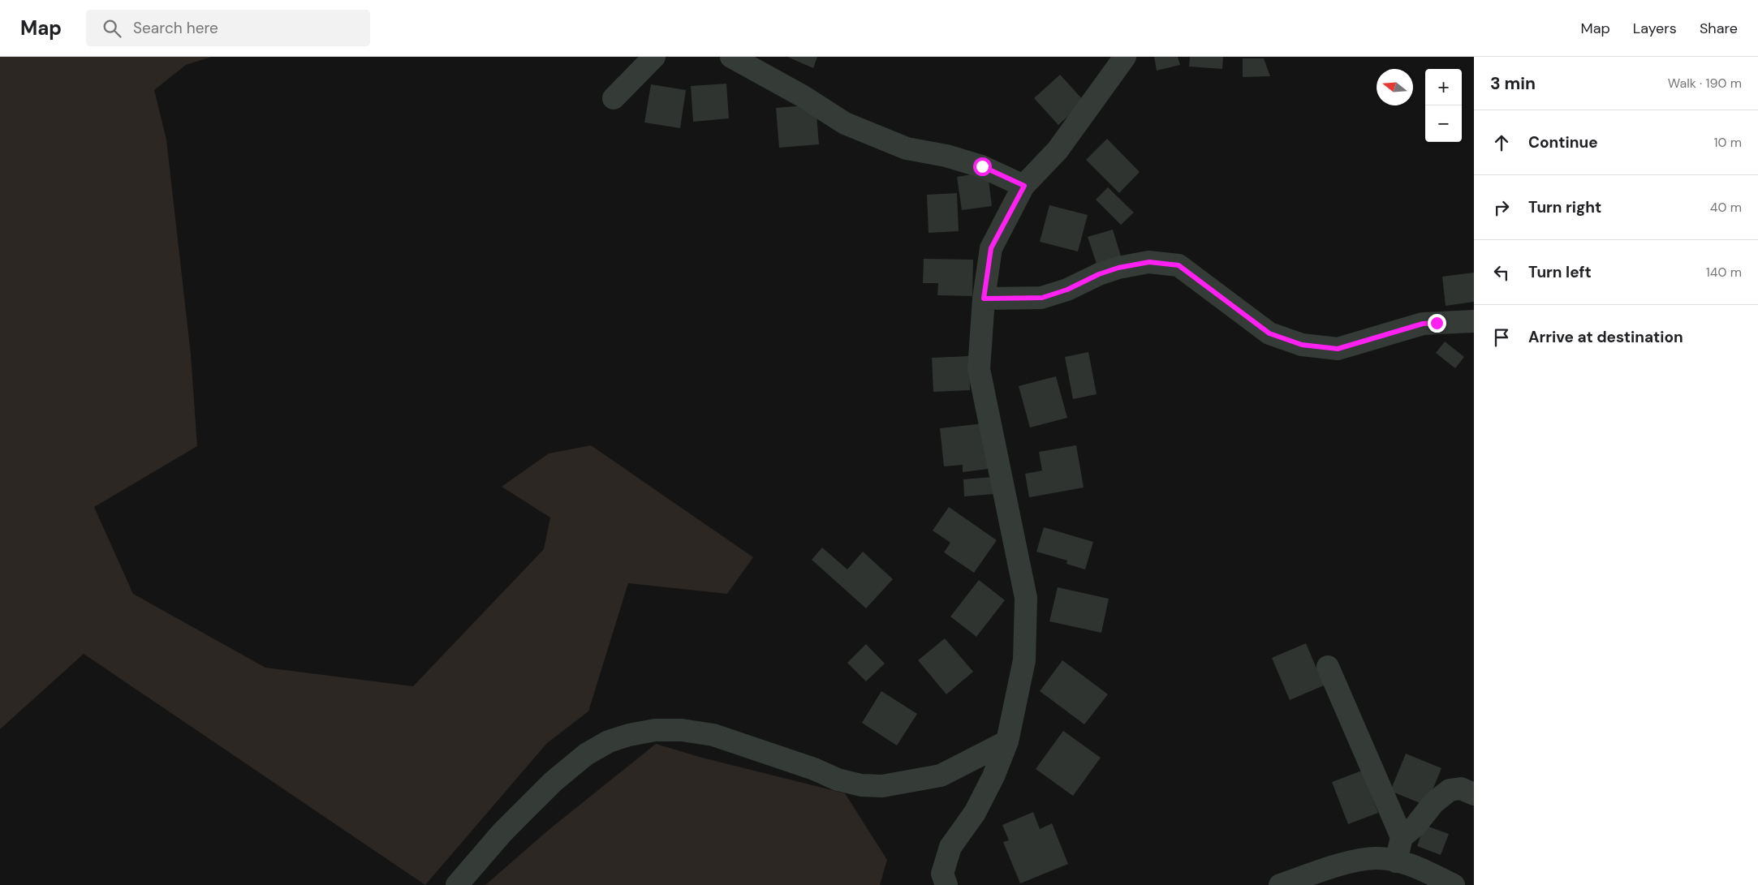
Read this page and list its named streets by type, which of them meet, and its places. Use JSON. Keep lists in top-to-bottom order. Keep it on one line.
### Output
{"north":"left","page":{"header":"Map","search":"Search here","nav":["Map","Layers","Share"],"heading":["3 min","Walk · 190 m"],"map_buttons":["+","−"],"list":[["Continue","10 m"],["Turn right","40 m"],["Turn left","140 m"],"Arrive at destination"]}}
